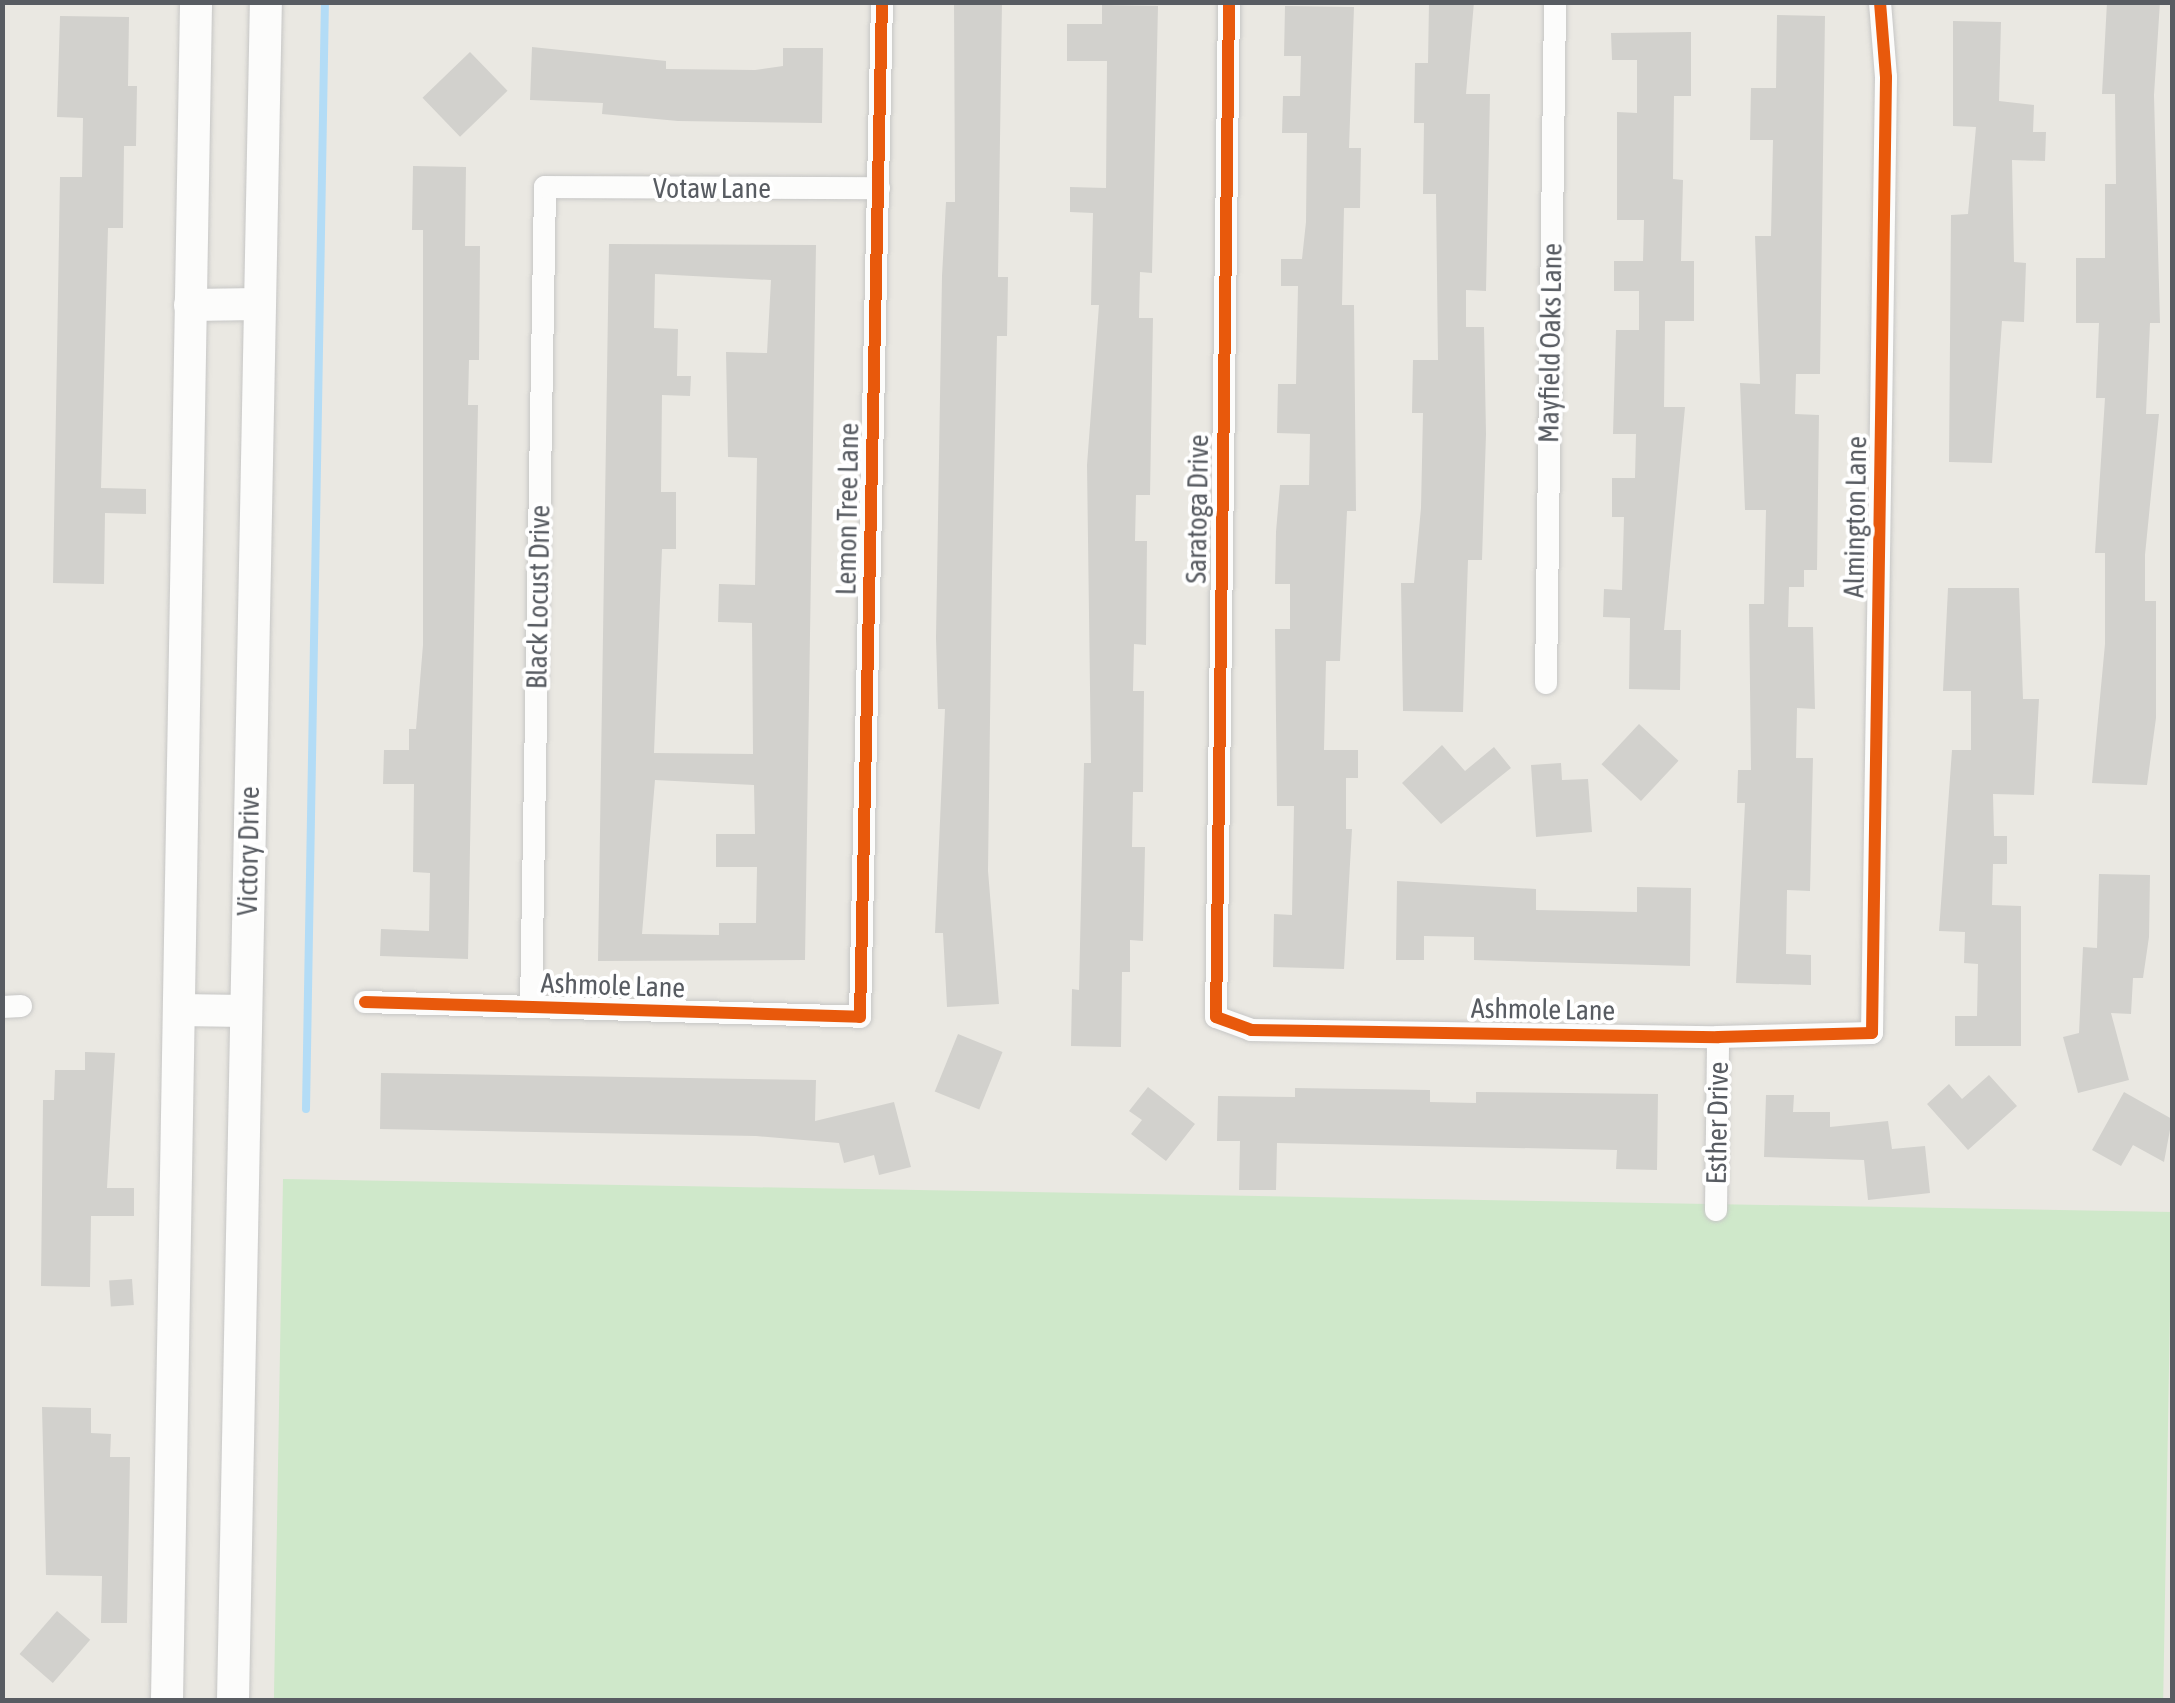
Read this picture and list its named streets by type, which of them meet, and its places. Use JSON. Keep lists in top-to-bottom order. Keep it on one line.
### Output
{"streets":{"main road":["Victory Drive"],"street":["Votaw Lane","Mayfield Oaks Lane","Lemon Tree Lane","Saratoga Drive","Almington Lane","Black Locust Drive","Ashmole Lane","Esther Drive"]},"crossings":[["Votaw Lane","Lemon Tree Lane"],["Votaw Lane","Black Locust Drive"],["Lemon Tree Lane","Ashmole Lane"],["Saratoga Drive","Ashmole Lane"],["Almington Lane","Ashmole Lane"],["Black Locust Drive","Ashmole Lane"],["Ashmole Lane","Esther Drive"]]}
